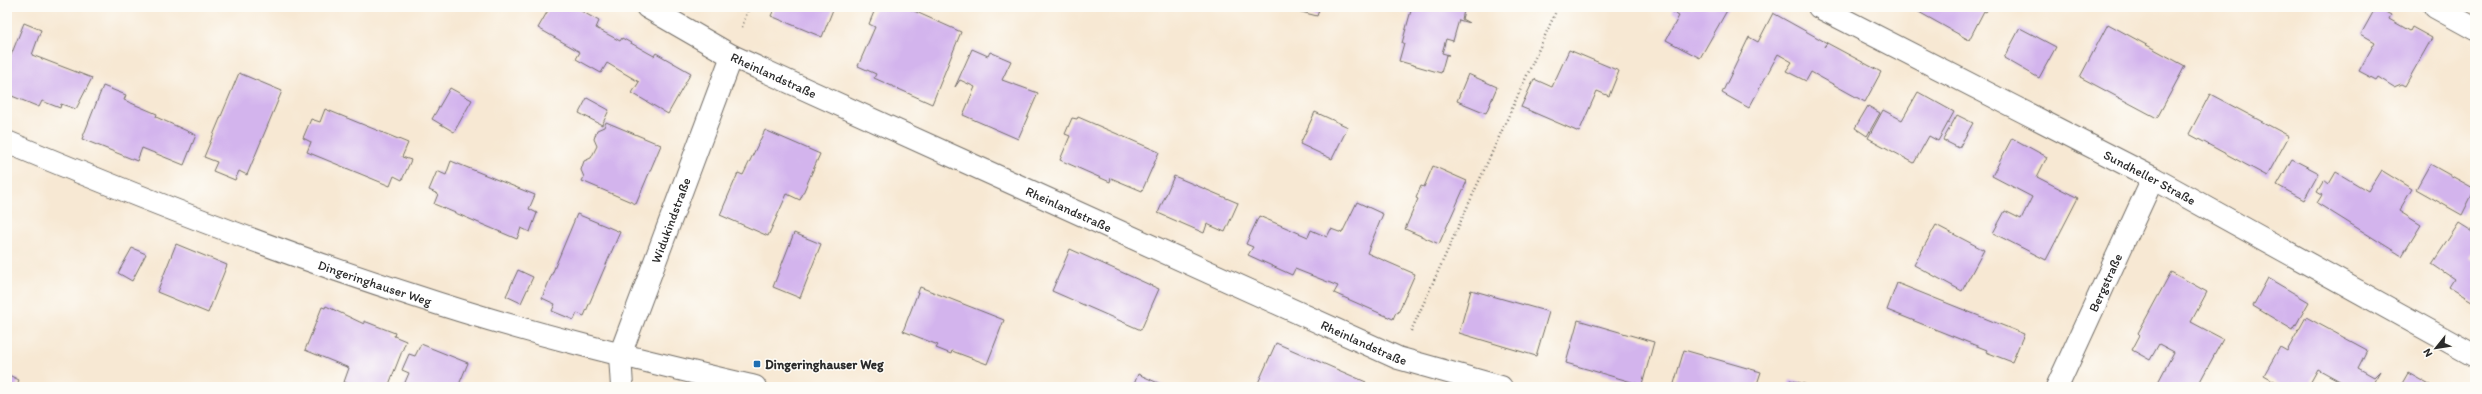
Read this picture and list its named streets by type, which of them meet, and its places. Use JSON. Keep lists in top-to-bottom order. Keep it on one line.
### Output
{"streets":{"street":["Rheinlandstraße","Sundheller Straße","Widukindstraße","Dingeringhauser Weg","Bergstraße"]},"crossings":[["Rheinlandstraße","Widukindstraße"],["Sundheller Straße","Bergstraße"],["Widukindstraße","Dingeringhauser Weg"]],"places":{"transit":["Dingeringhauser Weg"]},"north":"bottom left"}
